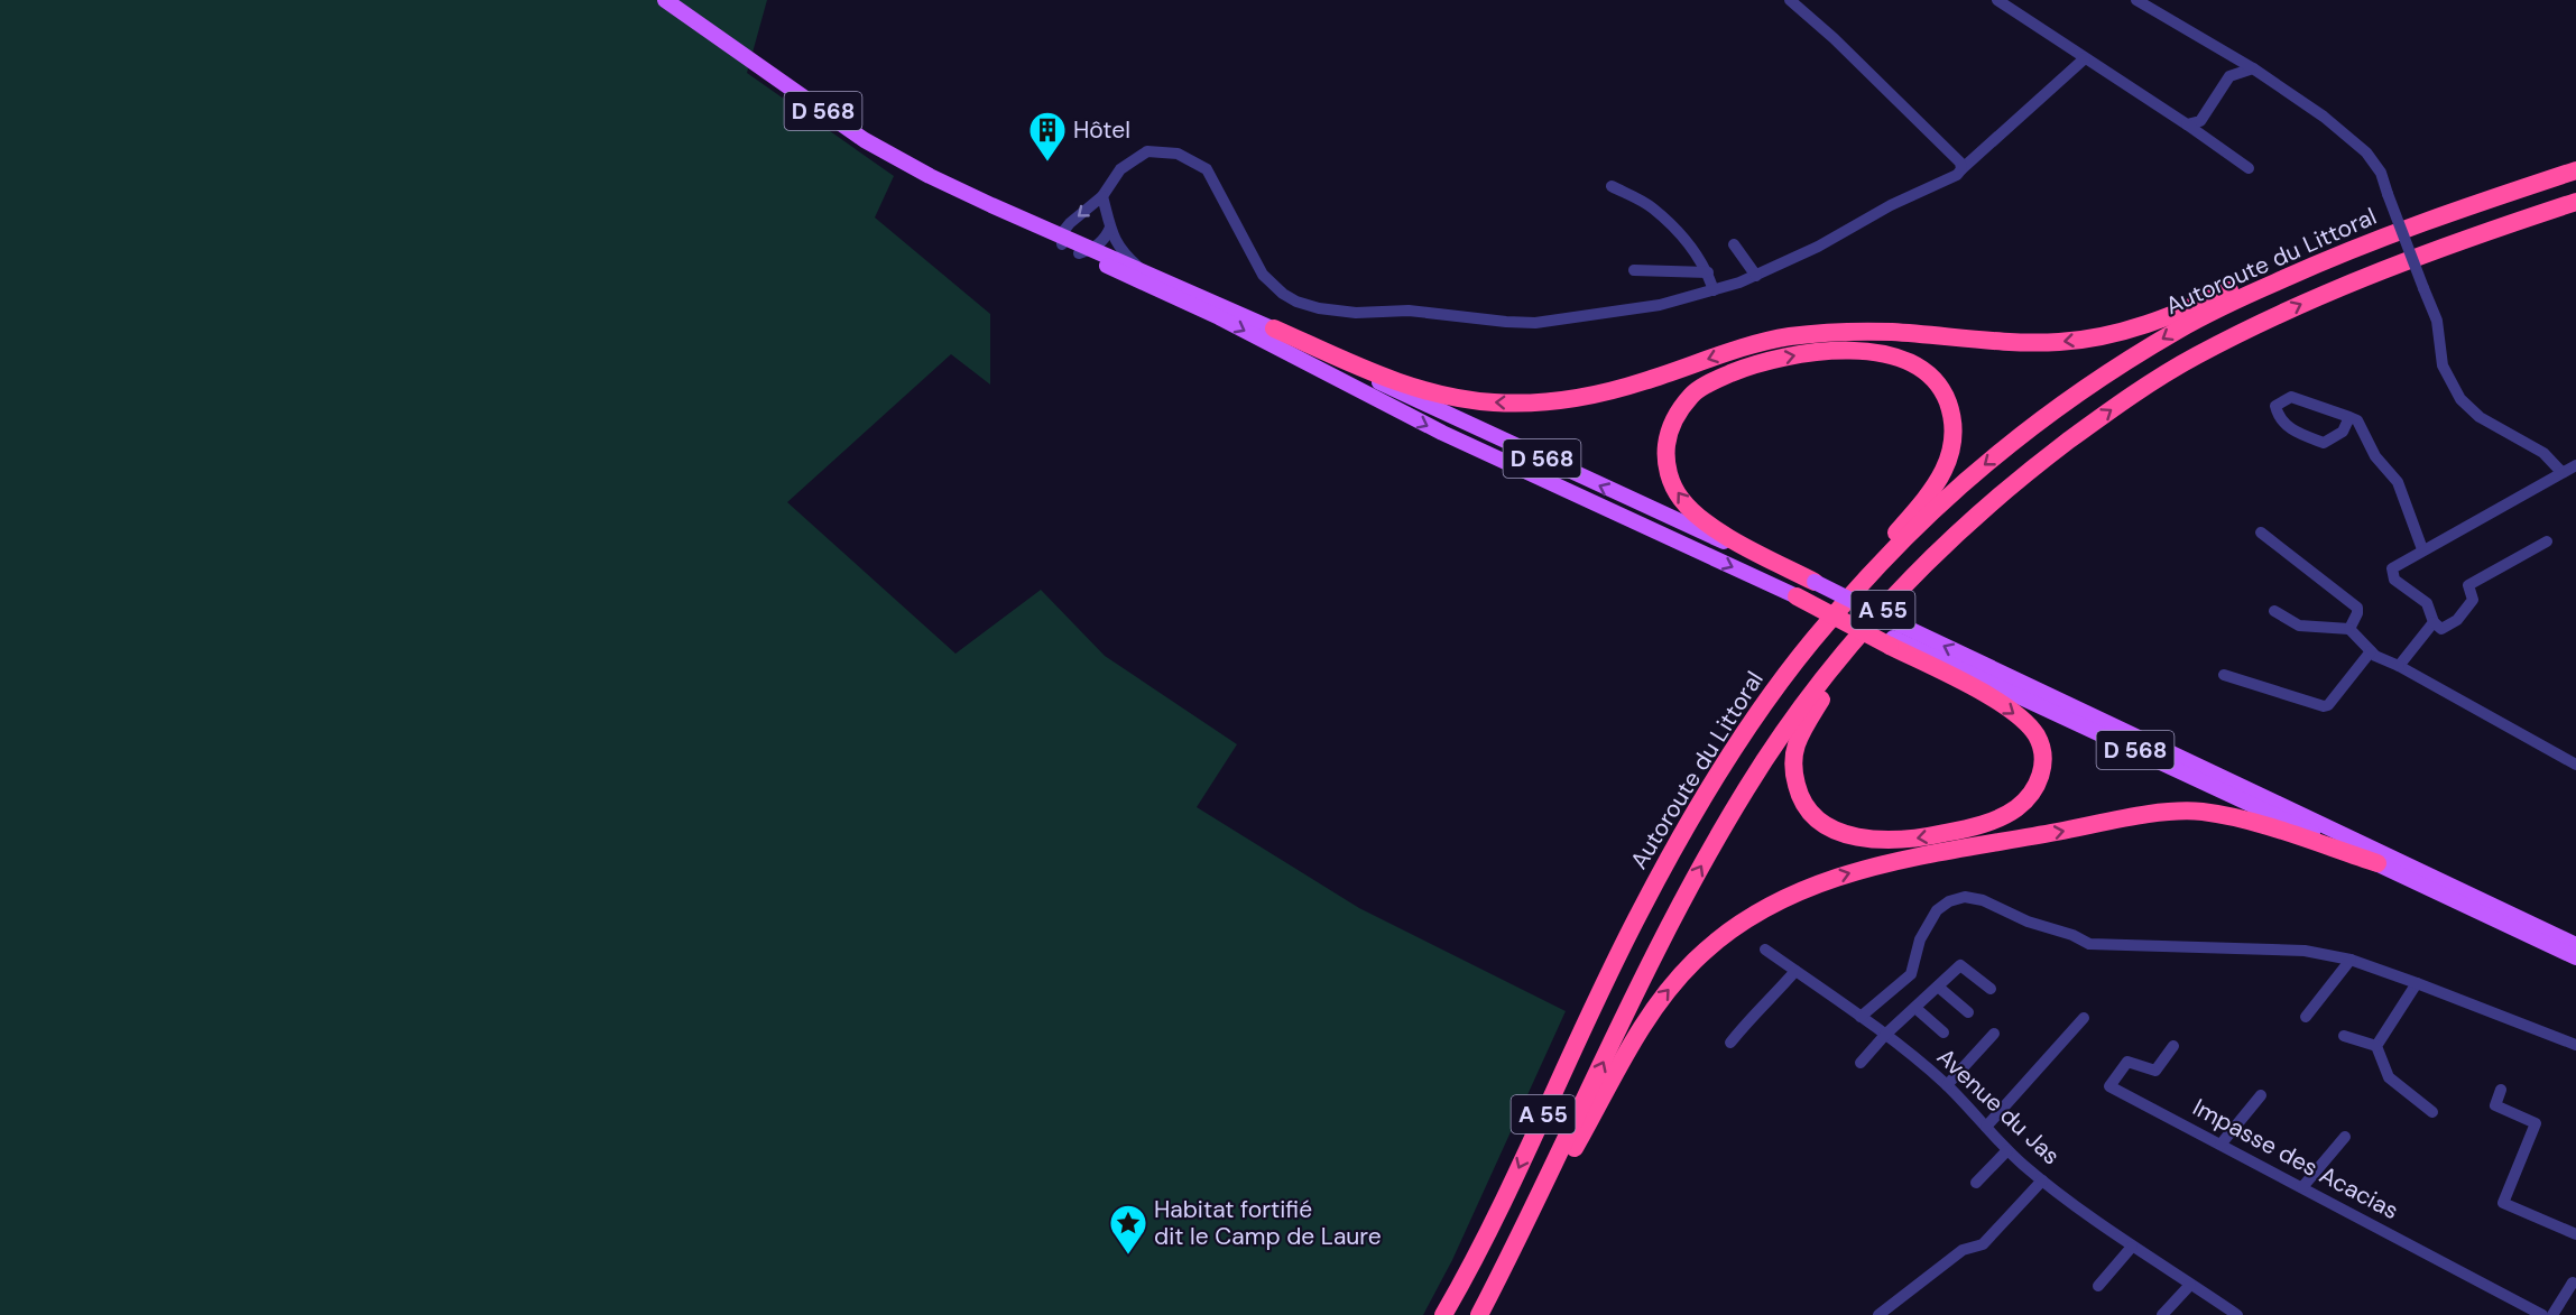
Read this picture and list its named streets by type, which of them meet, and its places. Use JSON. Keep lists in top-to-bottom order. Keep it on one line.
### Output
{"streets":{"highway":["Autoroute du Littoral","A 55"],"main road":["D 568"],"street":["Avenue du Jas","Impasse des Acacias"]},"places":{"building":["Hôtel"],"place":["Habitat fortifié dit le Camp de Laure"]}}
